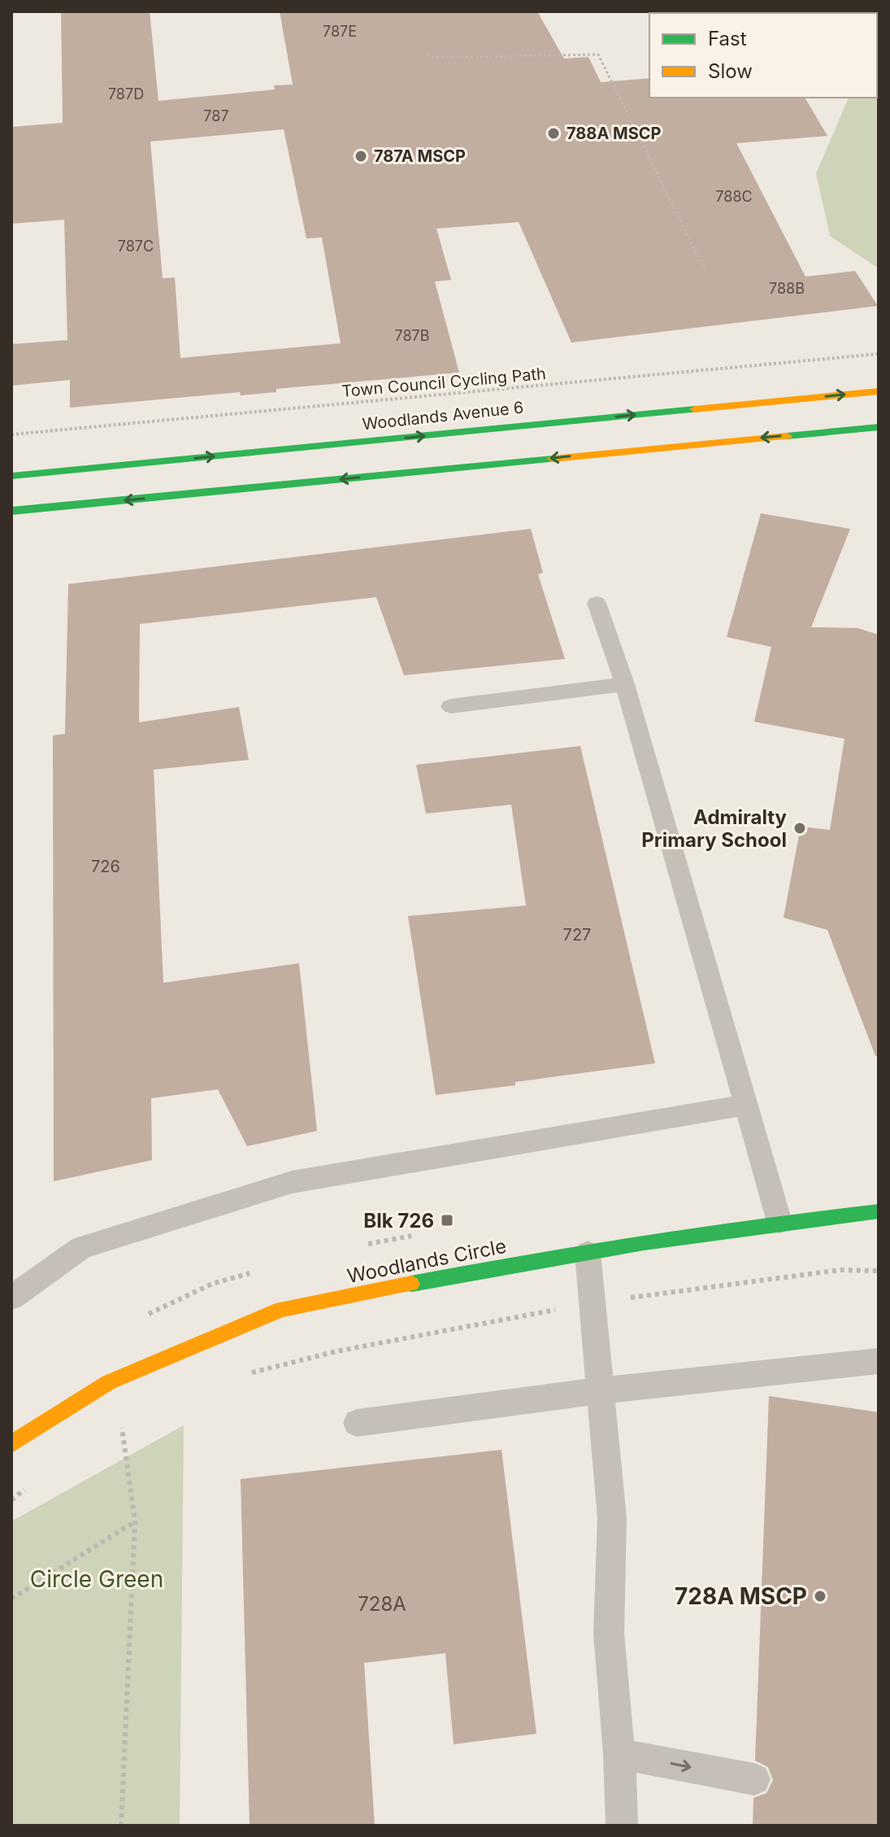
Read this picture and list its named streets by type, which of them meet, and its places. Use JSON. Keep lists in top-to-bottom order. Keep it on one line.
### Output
{"streets":{"street":["Woodlands Avenue 6","Woodlands Circle"],"path":["Town Council Cycling Path"]},"parks":["Circle Green"],"places":{"other":["788A MSCP","787A MSCP","Admiralty Primary School","728A MSCP"],"transit":["Blk 726"]},"house_numbers":["787E","787D","787","788C","787C","788B","787B","726","727","728A"],"legend":["Fast","Slow"]}
